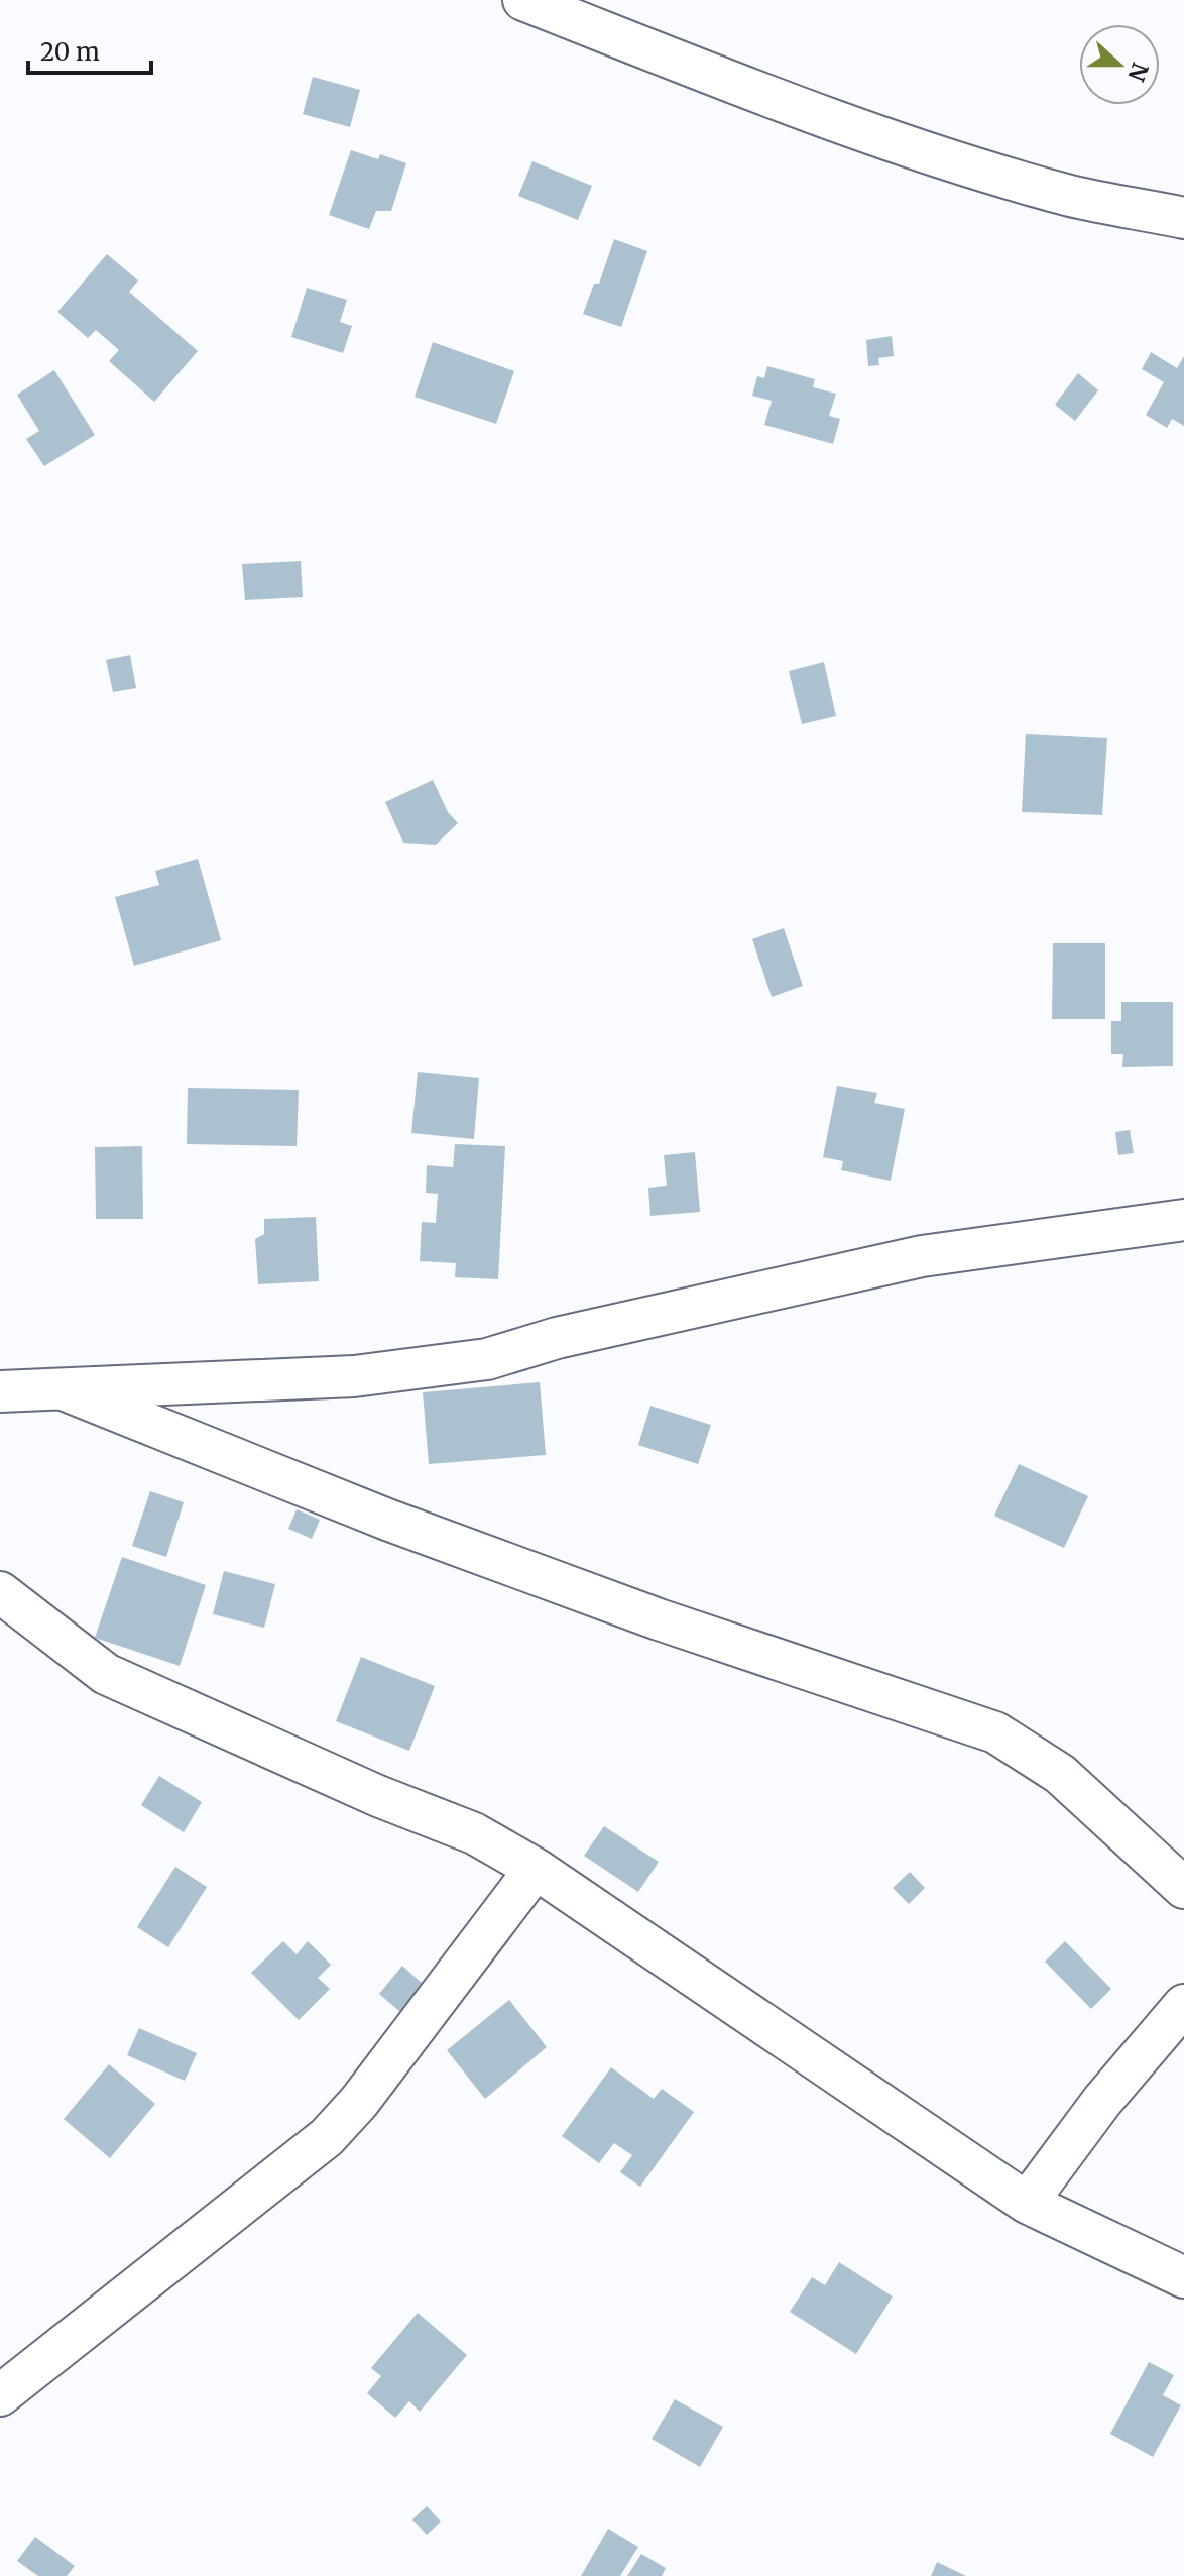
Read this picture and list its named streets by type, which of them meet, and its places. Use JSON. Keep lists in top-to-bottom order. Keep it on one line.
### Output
{"scale_bar":"20 m","north":"right"}
